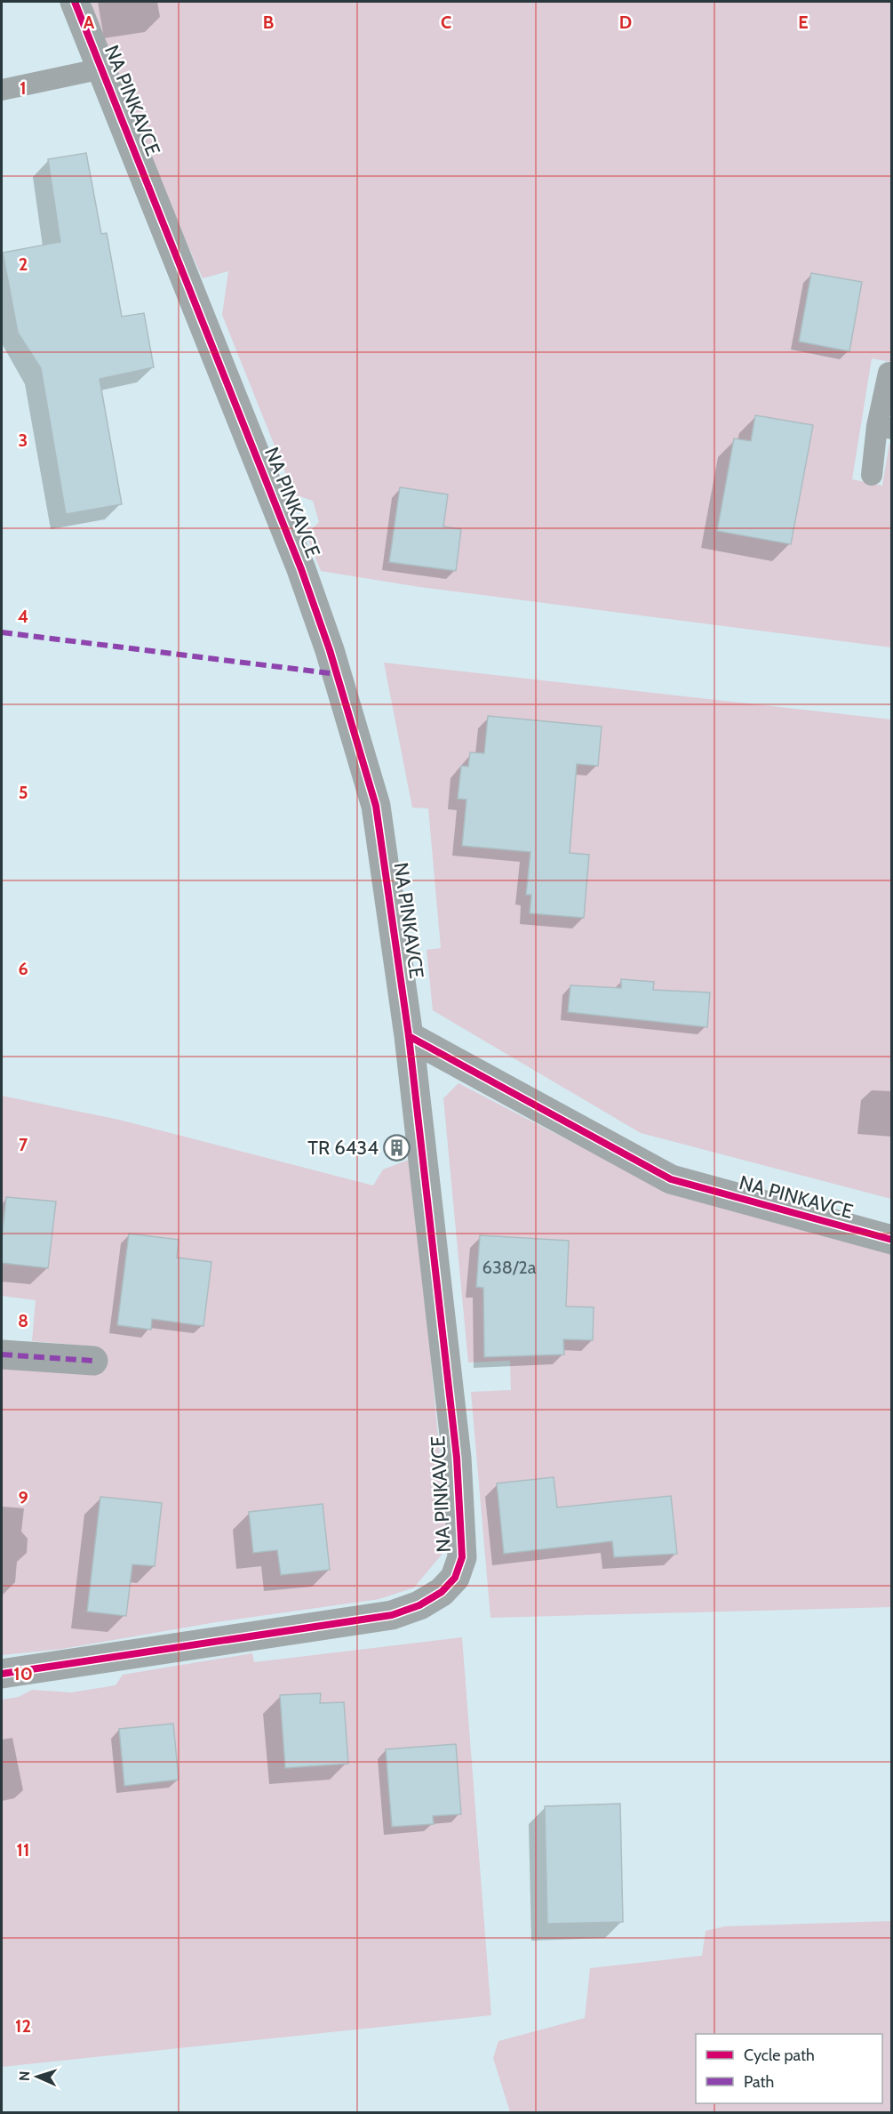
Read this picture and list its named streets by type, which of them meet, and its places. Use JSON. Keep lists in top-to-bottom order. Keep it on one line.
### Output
{"streets":{"street":["NA PINKAVCE"]},"places":{"building":["TR 6434"]},"house_numbers":["638/2a"],"legend":["Cycle path","Path"],"north":"left","grid":{"columns":["A","B","C","D","E"],"rows":["1","2","3","4","5","6","7","8","9","10","11","12"]}}
